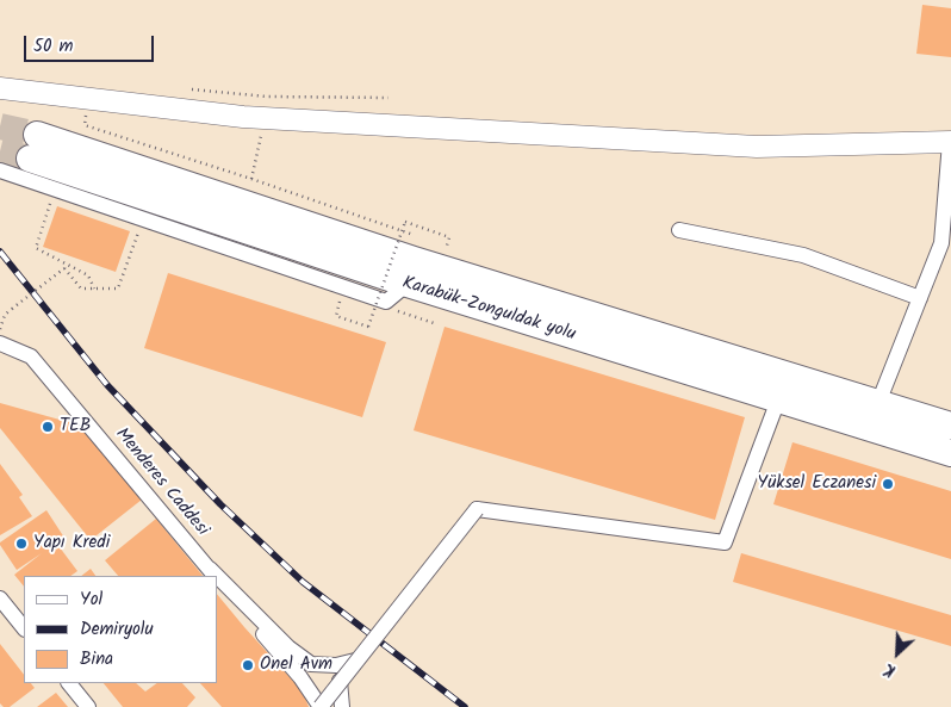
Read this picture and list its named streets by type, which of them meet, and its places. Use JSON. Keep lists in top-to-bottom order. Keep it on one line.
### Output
{"streets":{"highway":["Karabük-Zonguldak yolu"],"street":["Menderes Caddesi"]},"places":["TEB","Yüksel Eczanesi","Yapı Kredi","Onel Avm"],"legend":["Yol","Demiryolu","Bina"],"scale_bar":"50 m","north":"bottom left"}
